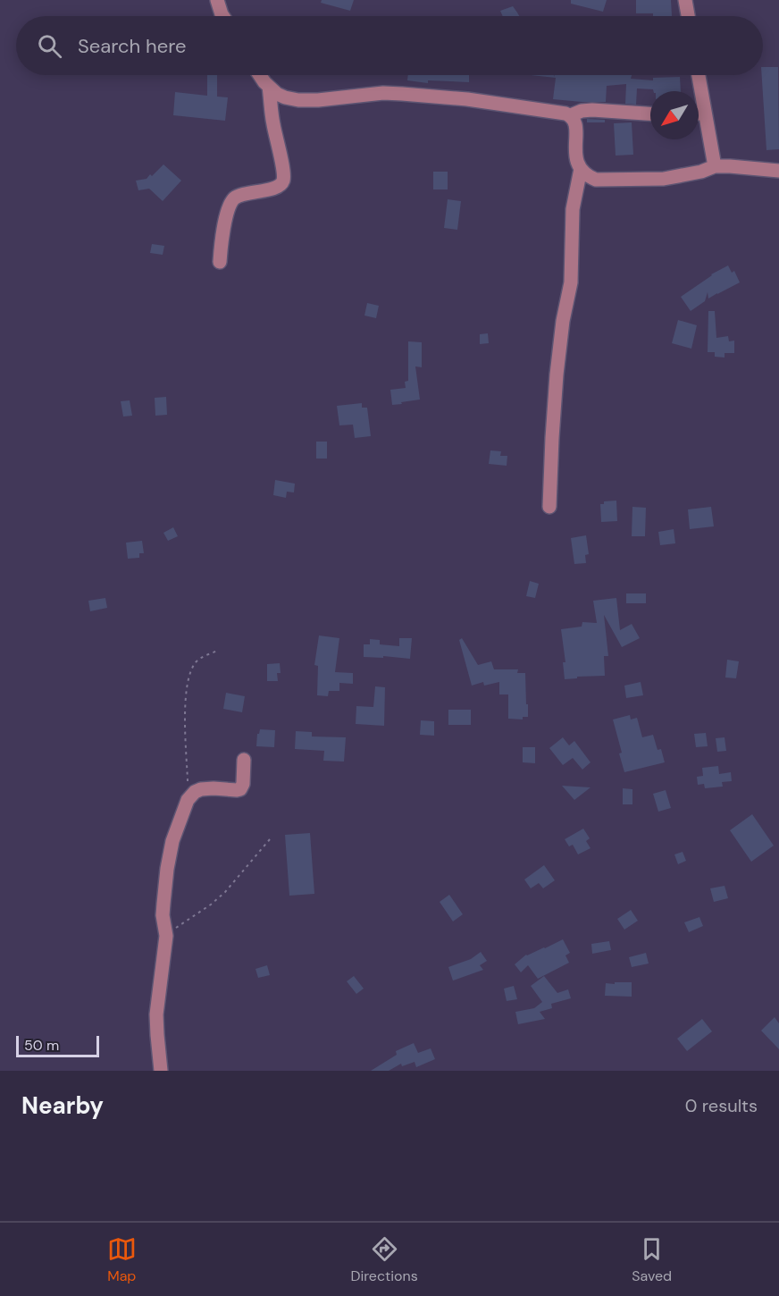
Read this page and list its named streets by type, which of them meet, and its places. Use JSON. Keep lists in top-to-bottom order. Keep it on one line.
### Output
{"scale_bar":"50 m","north":"bottom left","page":{"search":"Search here","scale":"50 m","heading":["Nearby","0 results"],"nav":["Map","Directions","Saved"]}}
